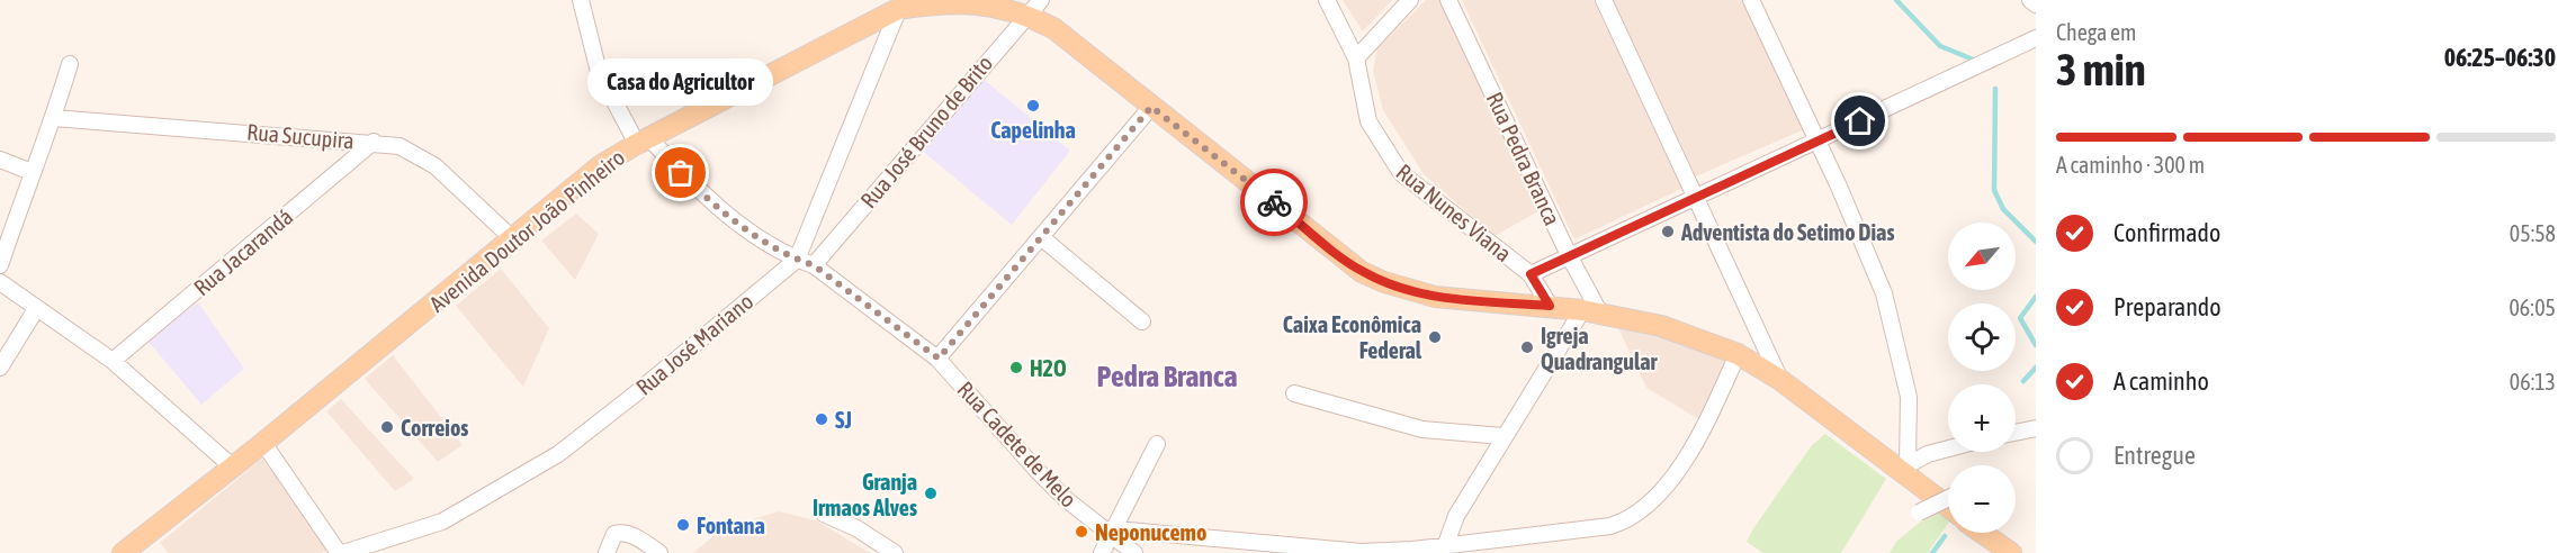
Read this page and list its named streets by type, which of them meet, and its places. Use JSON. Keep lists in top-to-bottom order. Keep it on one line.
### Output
{"streets":{"main road":["Avenida Doutor João Pinheiro"],"street":["Rua José Bruno de Brito","Rua Sucupira","Rua Pedra Branca","Rua Nunes Viana","Rua Jacarandá","Rua José Mariano","Rua Cadete de Melo"]},"crossings":[["Rua José Bruno de Brito","Avenida Doutor João Pinheiro"],["Rua José Bruno de Brito","Rua Cadete de Melo"],["Rua Sucupira","Avenida Doutor João Pinheiro"],["Rua Sucupira","Rua Jacarandá"],["Rua Pedra Branca","Avenida Doutor João Pinheiro"],["Rua Nunes Viana","Avenida Doutor João Pinheiro"],["Avenida Doutor João Pinheiro","Rua José Mariano"],["Avenida Doutor João Pinheiro","Rua Cadete de Melo"],["Rua José Mariano","Rua Cadete de Melo"]],"districts":["Pedra Branca"],"places":["Capelinha","Casa do Agricultor","Adventista do Setimo Dias","Caixa Econômica Federal","Igreja Quadrangular","H2O","SJ","Correios","Granja Irmaos Alves","Fontana","Neponucemo"],"north":"bottom left","page":{"heading":["3 min","Chega em","06:25–06:30"],"bubble":"Casa do Agricultor","bar":"A caminho · 300 m","list":[["Confirmado","05:58"],["Preparando","06:05"],["A caminho","06:13"],"Entregue"],"map_buttons":["+","−"]}}
